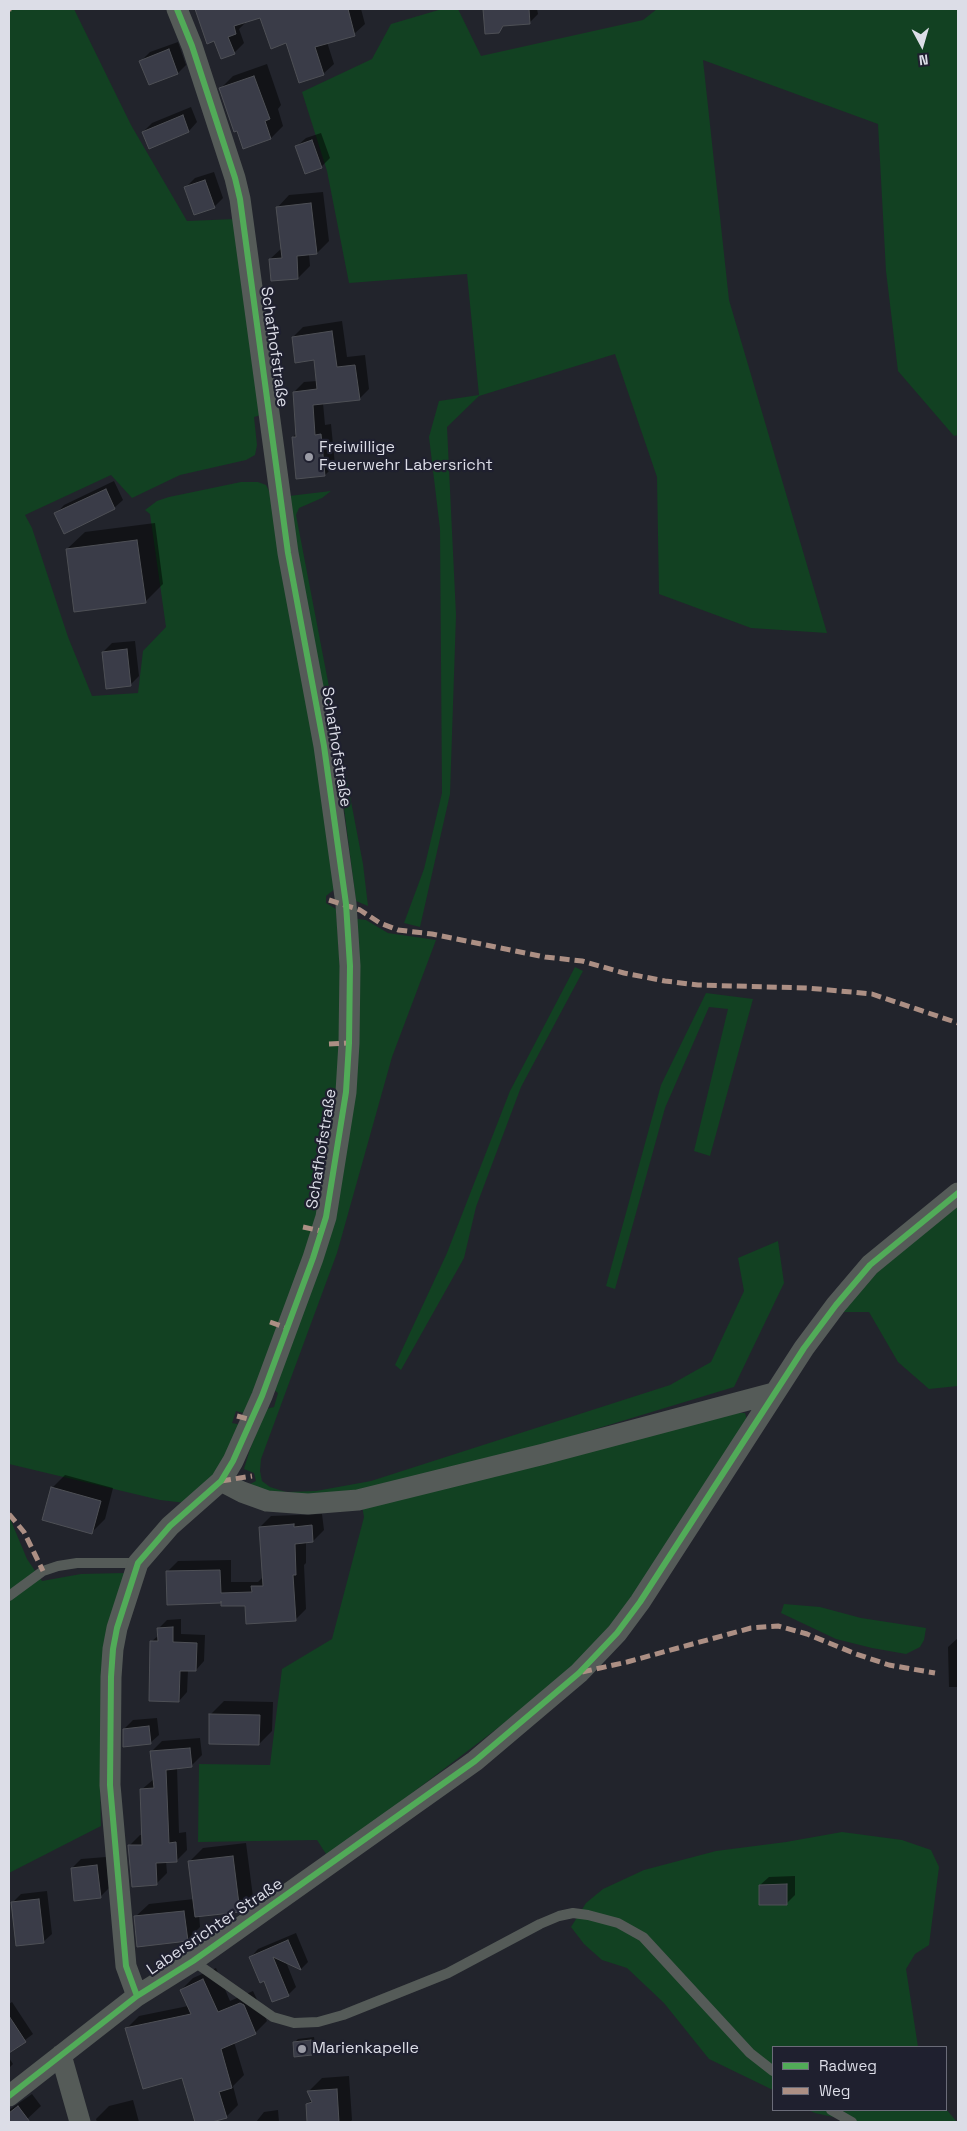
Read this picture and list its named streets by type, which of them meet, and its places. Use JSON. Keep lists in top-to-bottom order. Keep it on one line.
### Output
{"streets":{"street":["Schafhofstraße","Labersrichter Straße"]},"places":["Freiwillige Feuerwehr Labersricht","Marienkapelle"],"legend":["Radweg","Weg"],"north":"bottom"}
